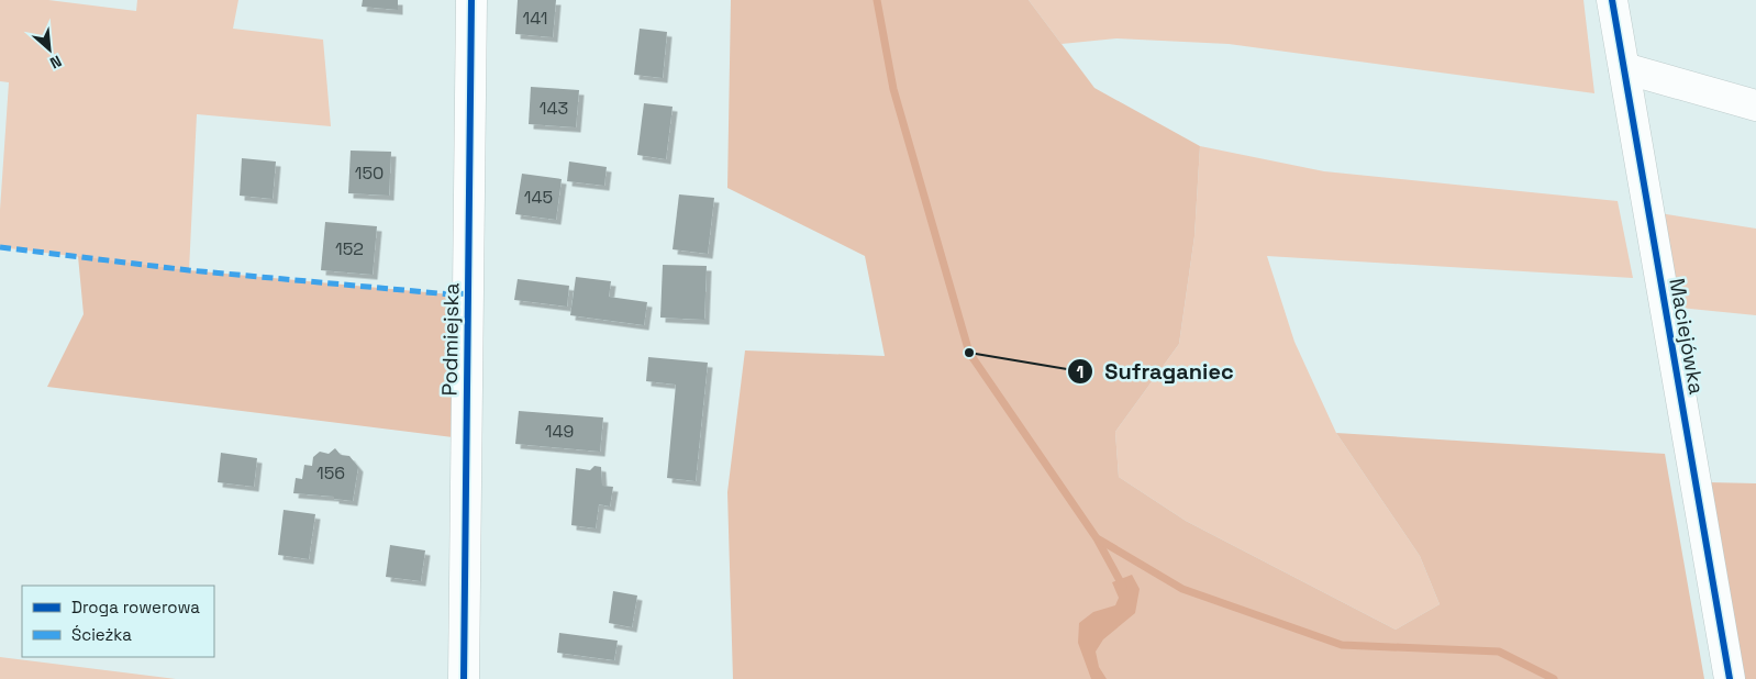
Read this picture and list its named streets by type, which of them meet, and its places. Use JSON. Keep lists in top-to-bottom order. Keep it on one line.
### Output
{"streets":{"street":["Maciejówka","Podmiejska"]},"places":["Sufraganiec"],"house_numbers":["141","143","150","145","152","149","156"],"legend":["Droga rowerowa","Ścieżka"],"north":"bottom right"}
